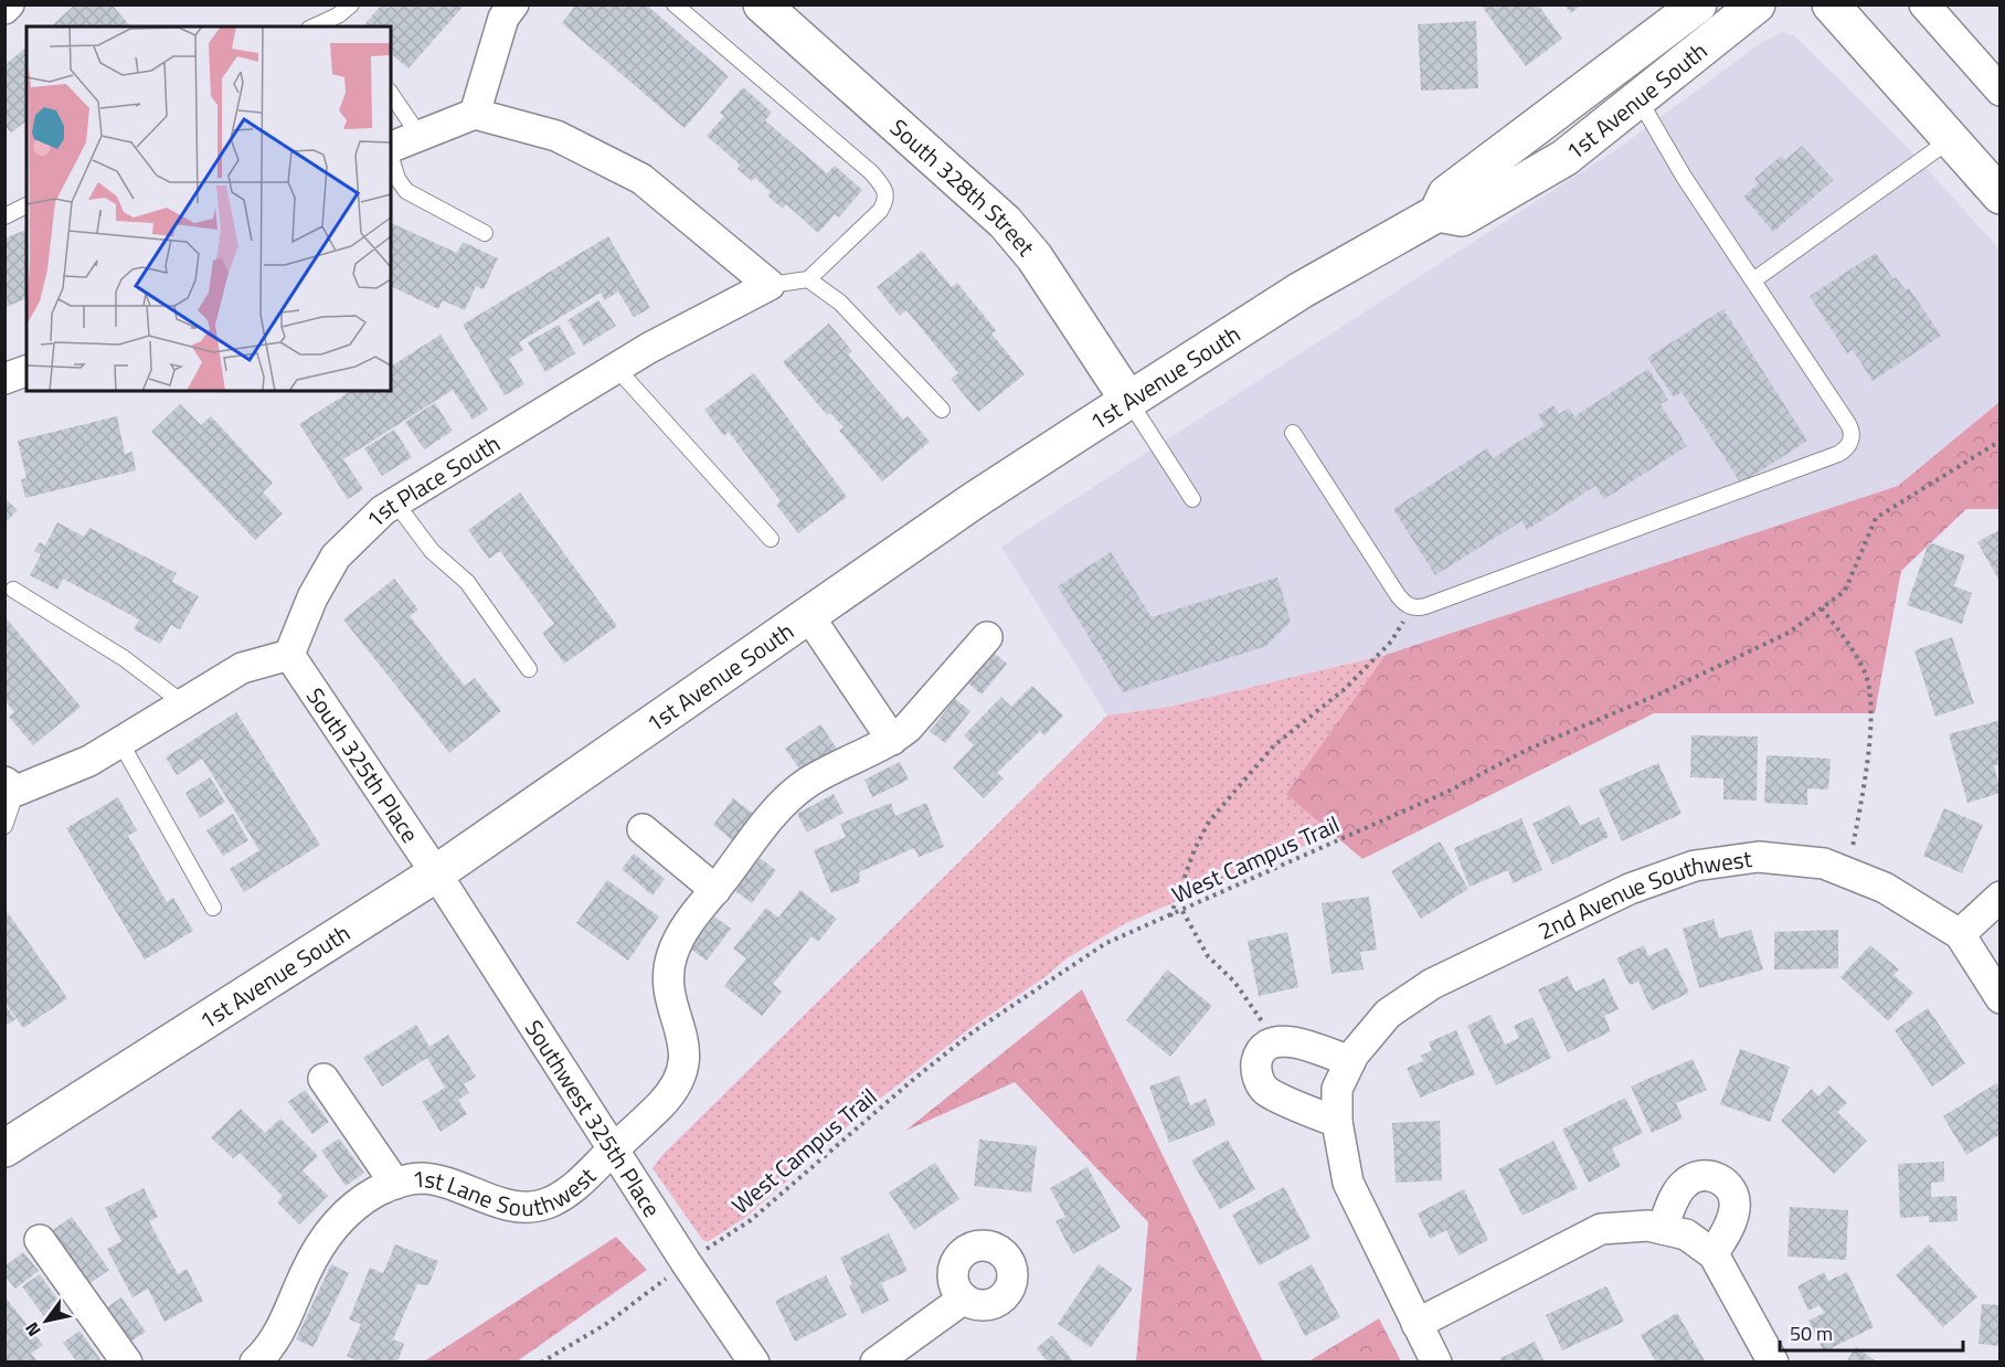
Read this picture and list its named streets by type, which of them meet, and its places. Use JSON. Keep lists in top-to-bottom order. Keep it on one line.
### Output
{"streets":{"main road":["1st Avenue South","South 328th Street"],"street":["1st Place South","South 325th Place","2nd Avenue Southwest","Southwest 325th Place","1st Lane Southwest"],"path":["West Campus Trail"]},"crossings":[["1st Avenue South","South 328th Street"],["1st Avenue South","South 325th Place"],["1st Avenue South","Southwest 325th Place"],["1st Place South","South 325th Place"],["South 325th Place","Southwest 325th Place"],["West Campus Trail","Southwest 325th Place"],["Southwest 325th Place","1st Lane Southwest"]],"scale_bar":"50 m","north":"bottom left"}
